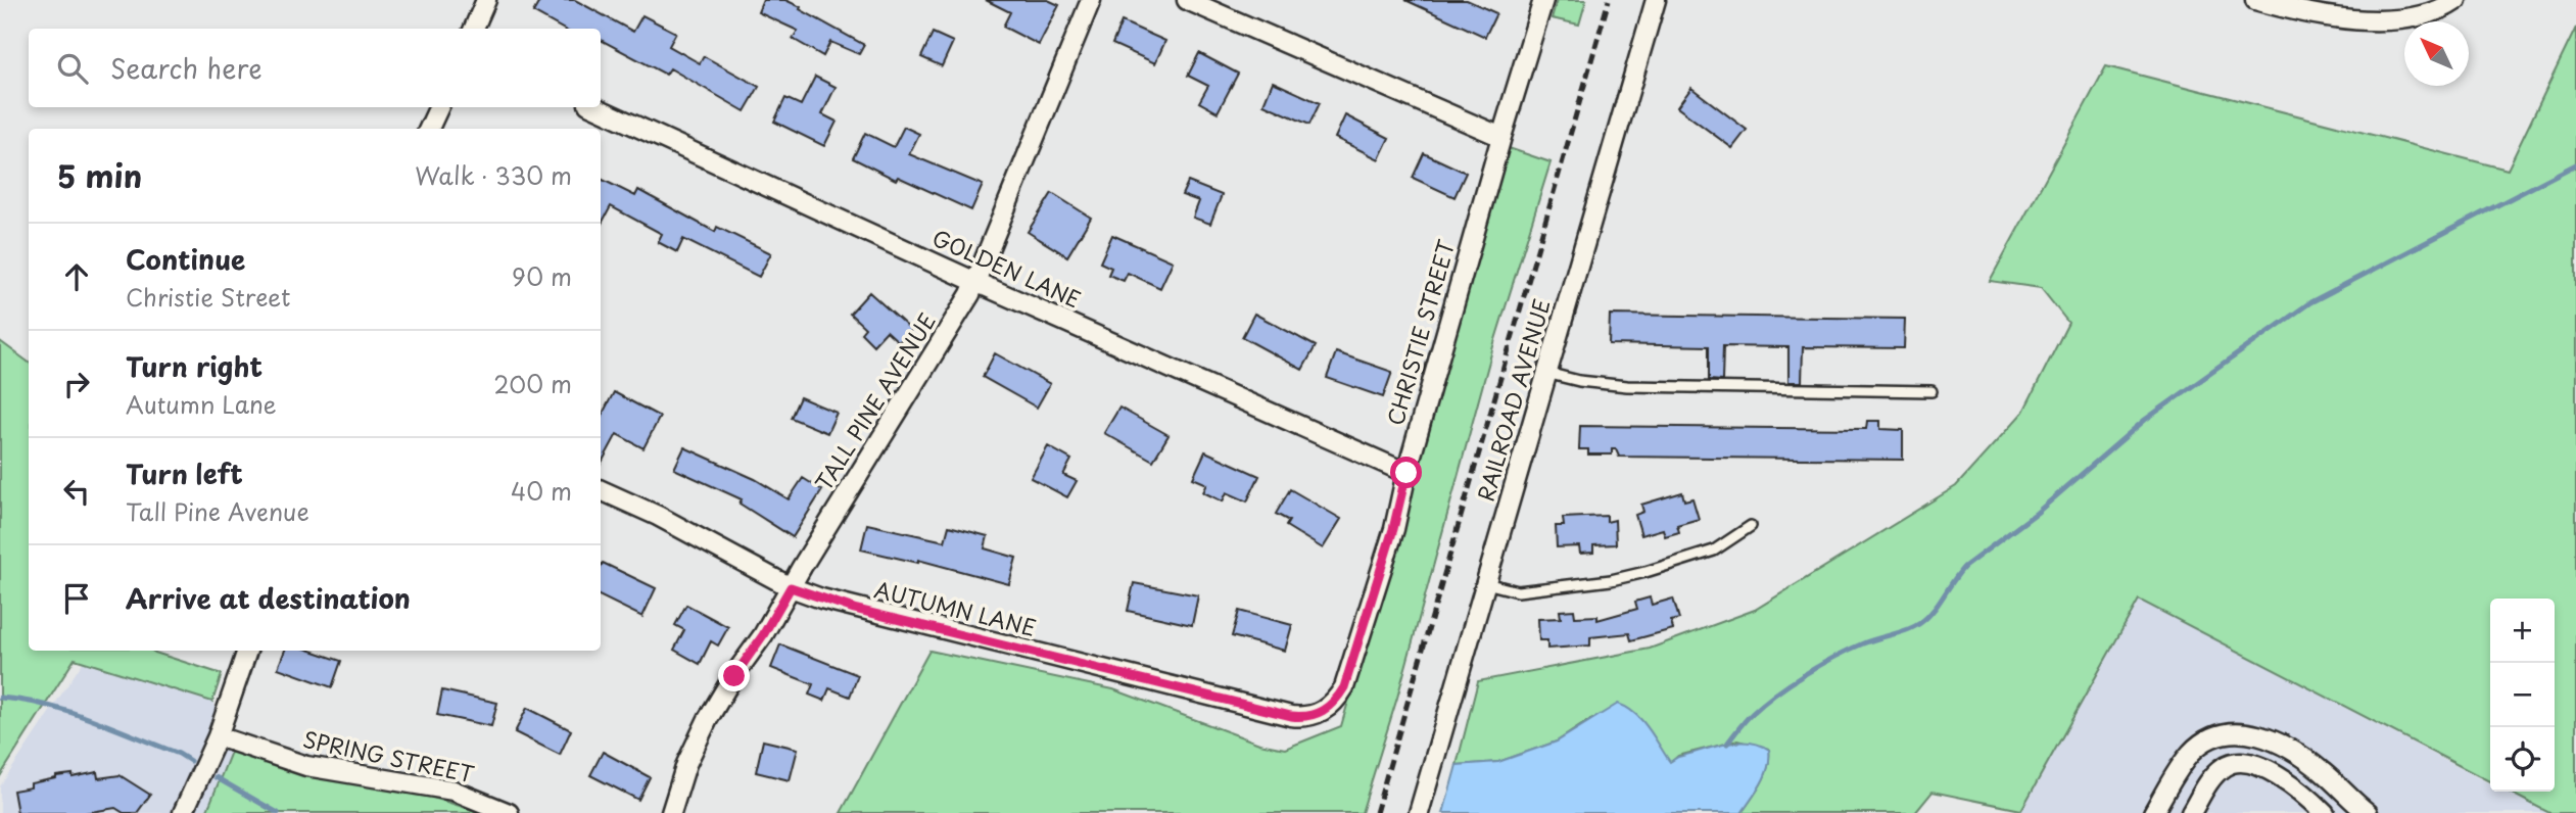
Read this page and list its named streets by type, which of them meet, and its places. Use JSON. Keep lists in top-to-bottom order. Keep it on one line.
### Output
{"streets":{"street":["GOLDEN LANE","CHRISTIE STREET","RAILROAD AVENUE","TALL PINE AVENUE","AUTUMN LANE","SPRING STREET"]},"crossings":[["GOLDEN LANE","CHRISTIE STREET"],["GOLDEN LANE","TALL PINE AVENUE"],["CHRISTIE STREET","AUTUMN LANE"],["TALL PINE AVENUE","AUTUMN LANE"]],"north":"top left","page":{"search":"Search here","heading":["5 min","Walk · 330 m"],"list":[["Continue","Christie Street","90 m"],["Turn right","Autumn Lane","200 m"],["Turn left","Tall Pine Avenue","40 m"],"Arrive at destination"],"map_buttons":["+","−"]}}
